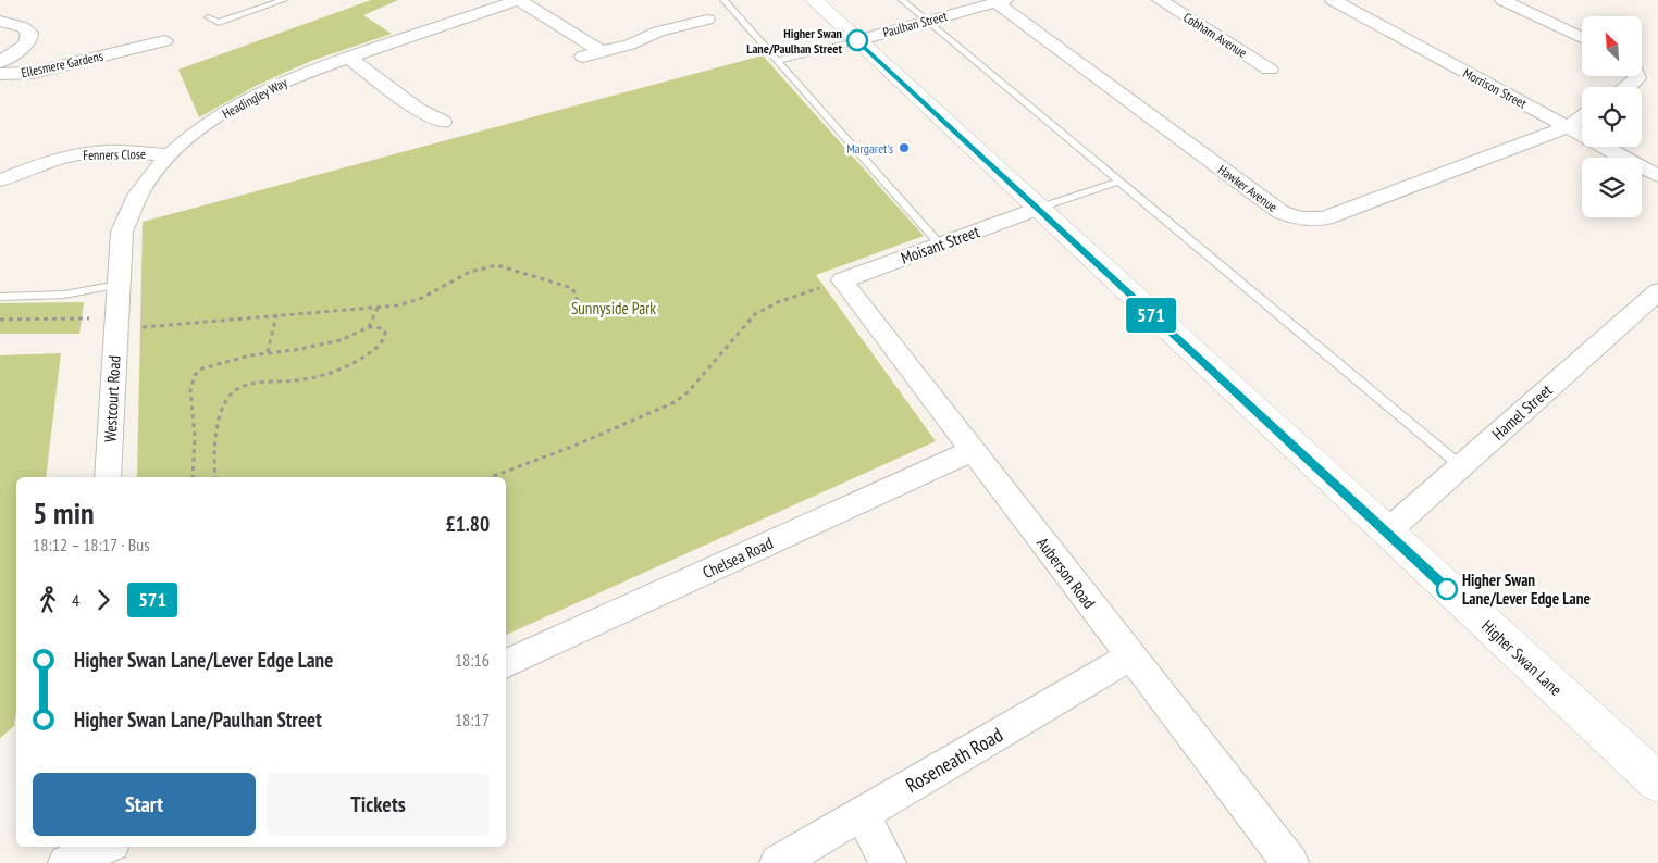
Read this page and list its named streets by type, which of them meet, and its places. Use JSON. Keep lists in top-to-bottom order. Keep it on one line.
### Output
{"streets":{"street":["Paulhan Street","Cobham Avenue","Ellesmere Gardens","Morrison Street","Headingley Way","Fenners Close","Hawker Avenue","Moisant Street","Westcourt Road","Hamel Street","Chelsea Road","Auberson Road","Higher Swan Lane","Roseneath Road"]},"crossings":[["Paulhan Street","Hawker Avenue"],["Paulhan Street","Higher Swan Lane"],["Morrison Street","Hawker Avenue"],["Headingley Way","Fenners Close"],["Headingley Way","Westcourt Road"],["Moisant Street","Auberson Road"],["Moisant Street","Higher Swan Lane"],["Hamel Street","Higher Swan Lane"],["Chelsea Road","Auberson Road"],["Auberson Road","Roseneath Road"]],"parks":["Sunnyside Park"],"places":["Higher Swan Lane/Paulhan Street","Margaret's","Higher Swan Lane/Lever Edge Lane"],"lines":["bus line 571"],"north":"top left","page":{"on_map":"571","heading":["5 min","18:12 – 18:17 · Bus","£1.80"],"legs":["4","571"],"list":[{"name":"Higher Swan Lane/Lever Edge Lane","value":"18:16"},{"name":"Higher Swan Lane/Paulhan Street","value":"18:17"}],"buttons":["Start","Tickets"]}}
